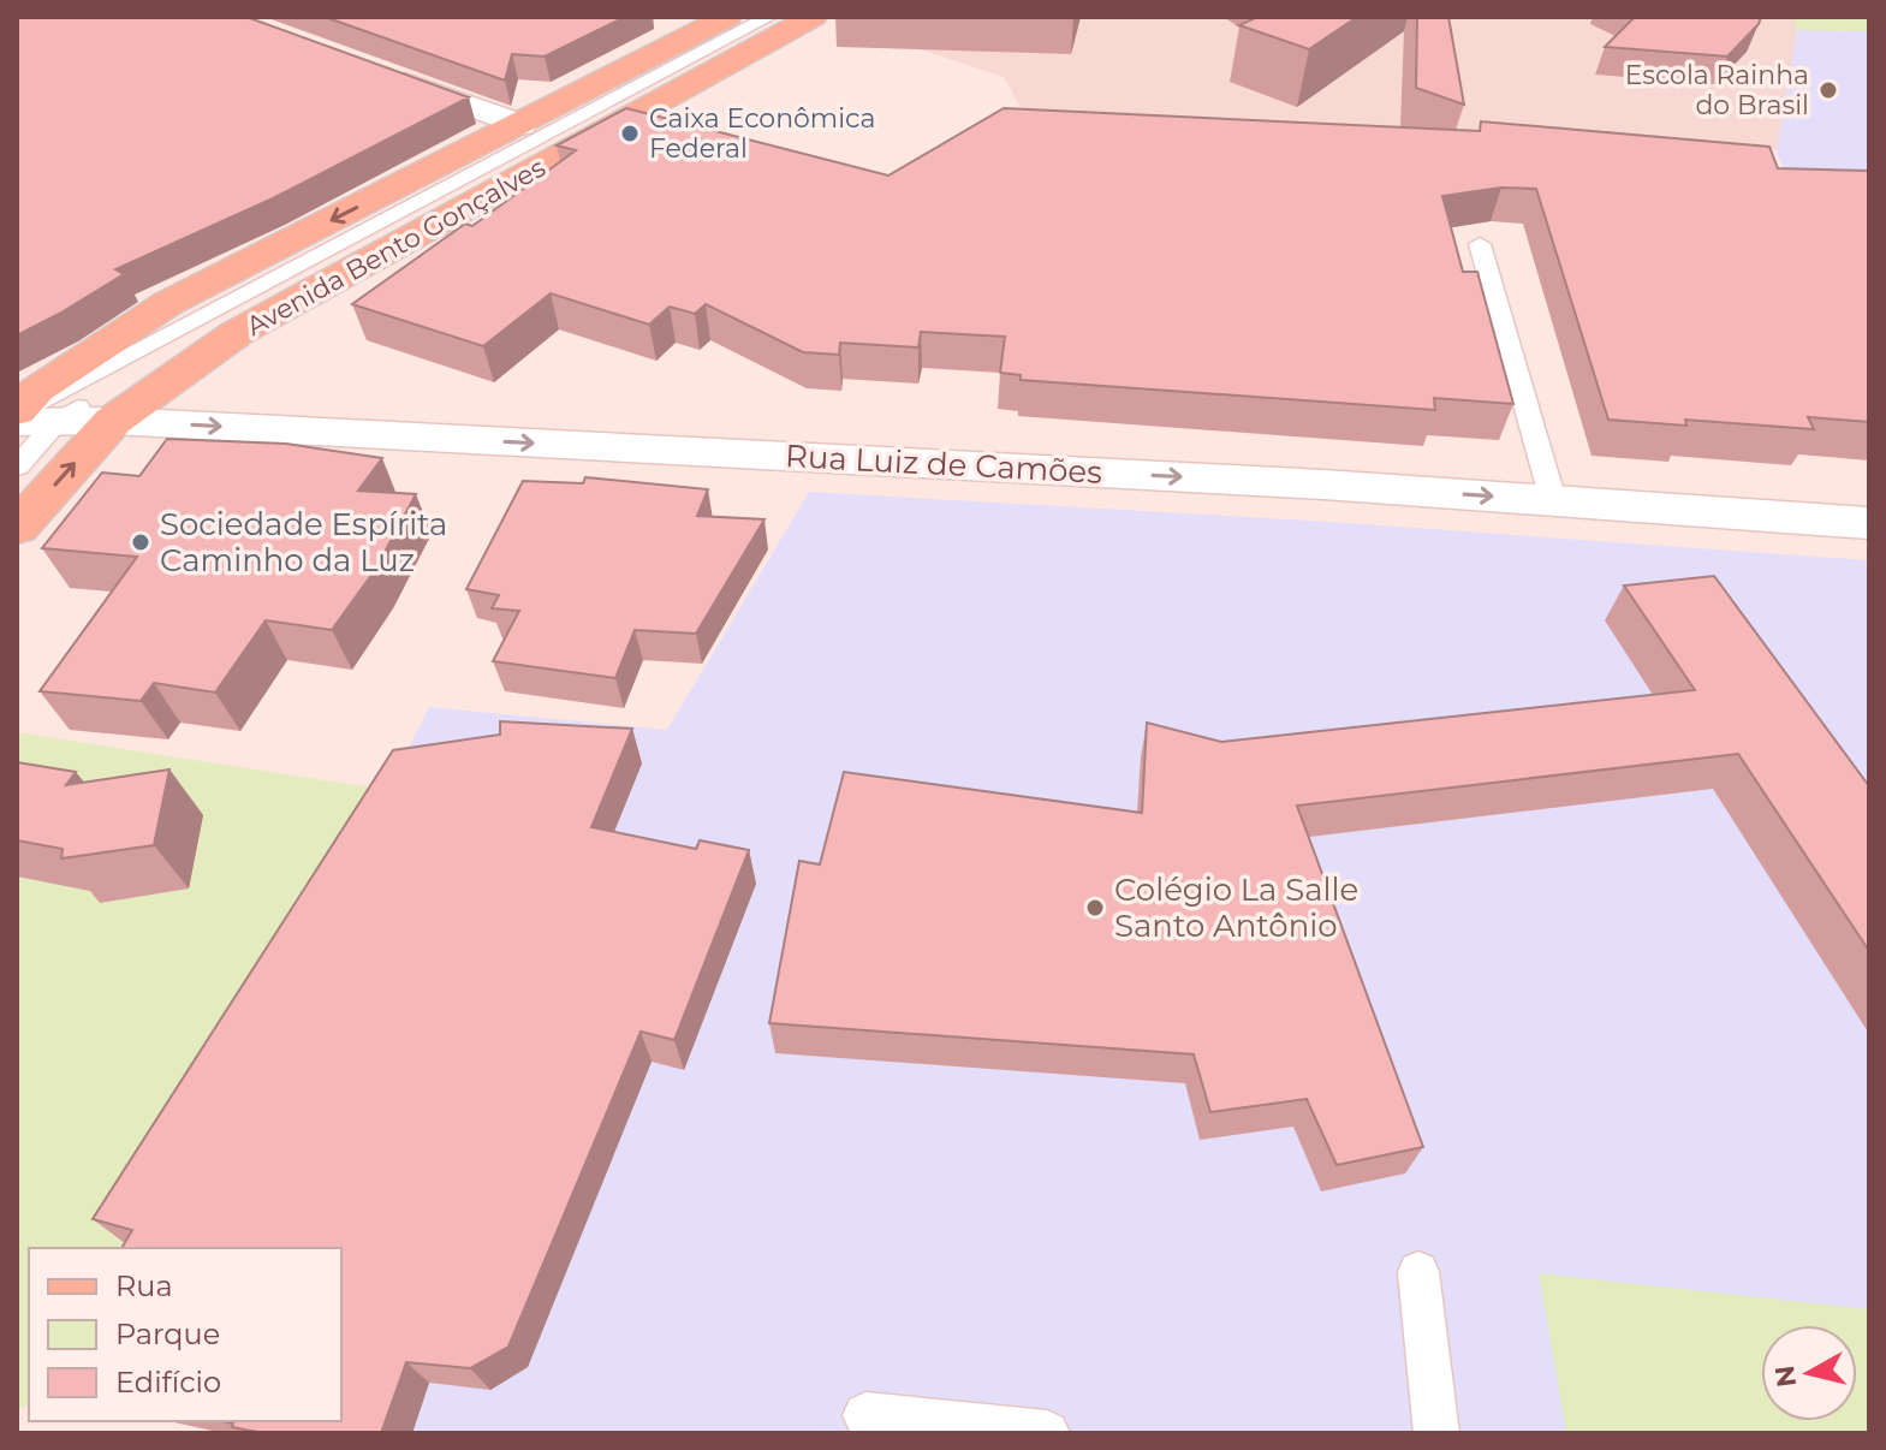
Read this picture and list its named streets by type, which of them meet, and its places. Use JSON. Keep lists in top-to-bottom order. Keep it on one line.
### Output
{"streets":{"main road":["Avenida Bento Gonçalves"],"street":["Rua Luiz de Camões"]},"crossings":[["Avenida Bento Gonçalves","Rua Luiz de Camões"]],"one_way":["Rua Luiz de Camões"],"places":["Escola Rainha do Brasil","Caixa Econômica Federal","Sociedade Espírita Caminho da Luz","Colégio La Salle Santo Antônio"],"legend":["Rua","Parque","Edifício"],"north":"left"}
